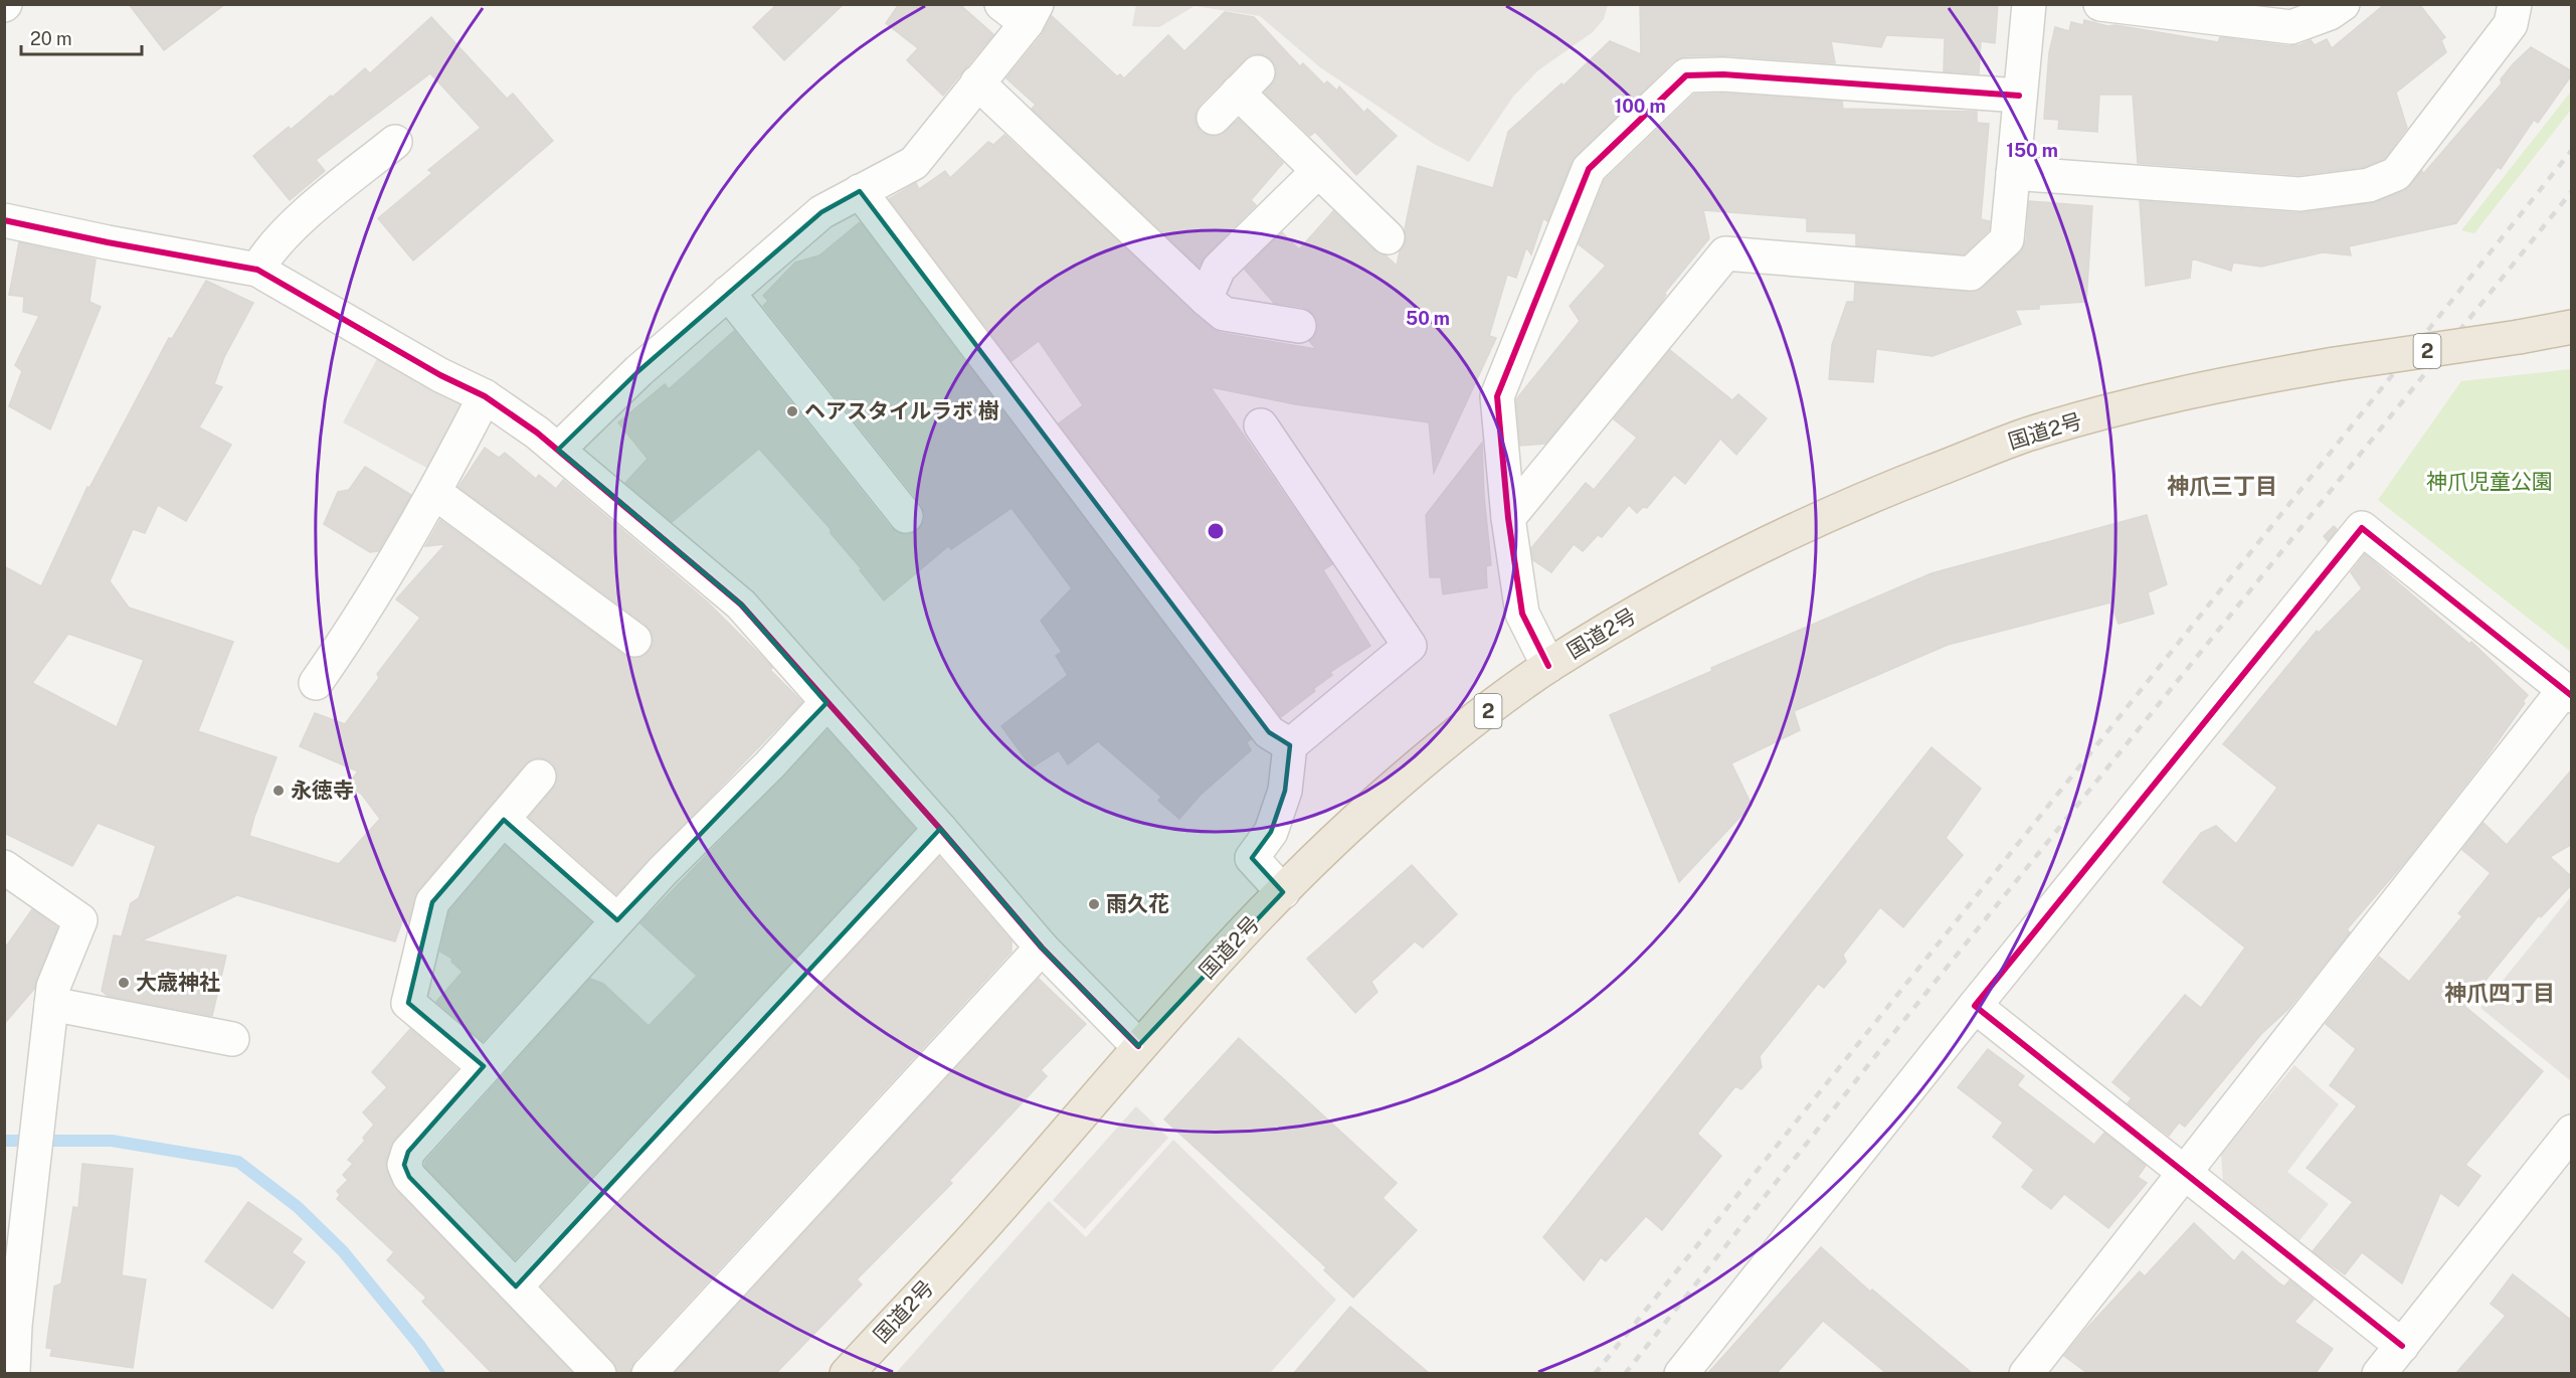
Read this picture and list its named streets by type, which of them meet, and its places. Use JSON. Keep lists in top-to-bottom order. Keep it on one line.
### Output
{"streets":{"highway":["2","国道2号"]},"districts":["神爪三丁目","神爪四丁目"],"parks":["神爪児童公園"],"places":["ヘアスタイルラボ 樹","永徳寺","雨久花","大歳神社"],"scale_bar":"20 m","rings":["100 m","150 m","50 m"]}
